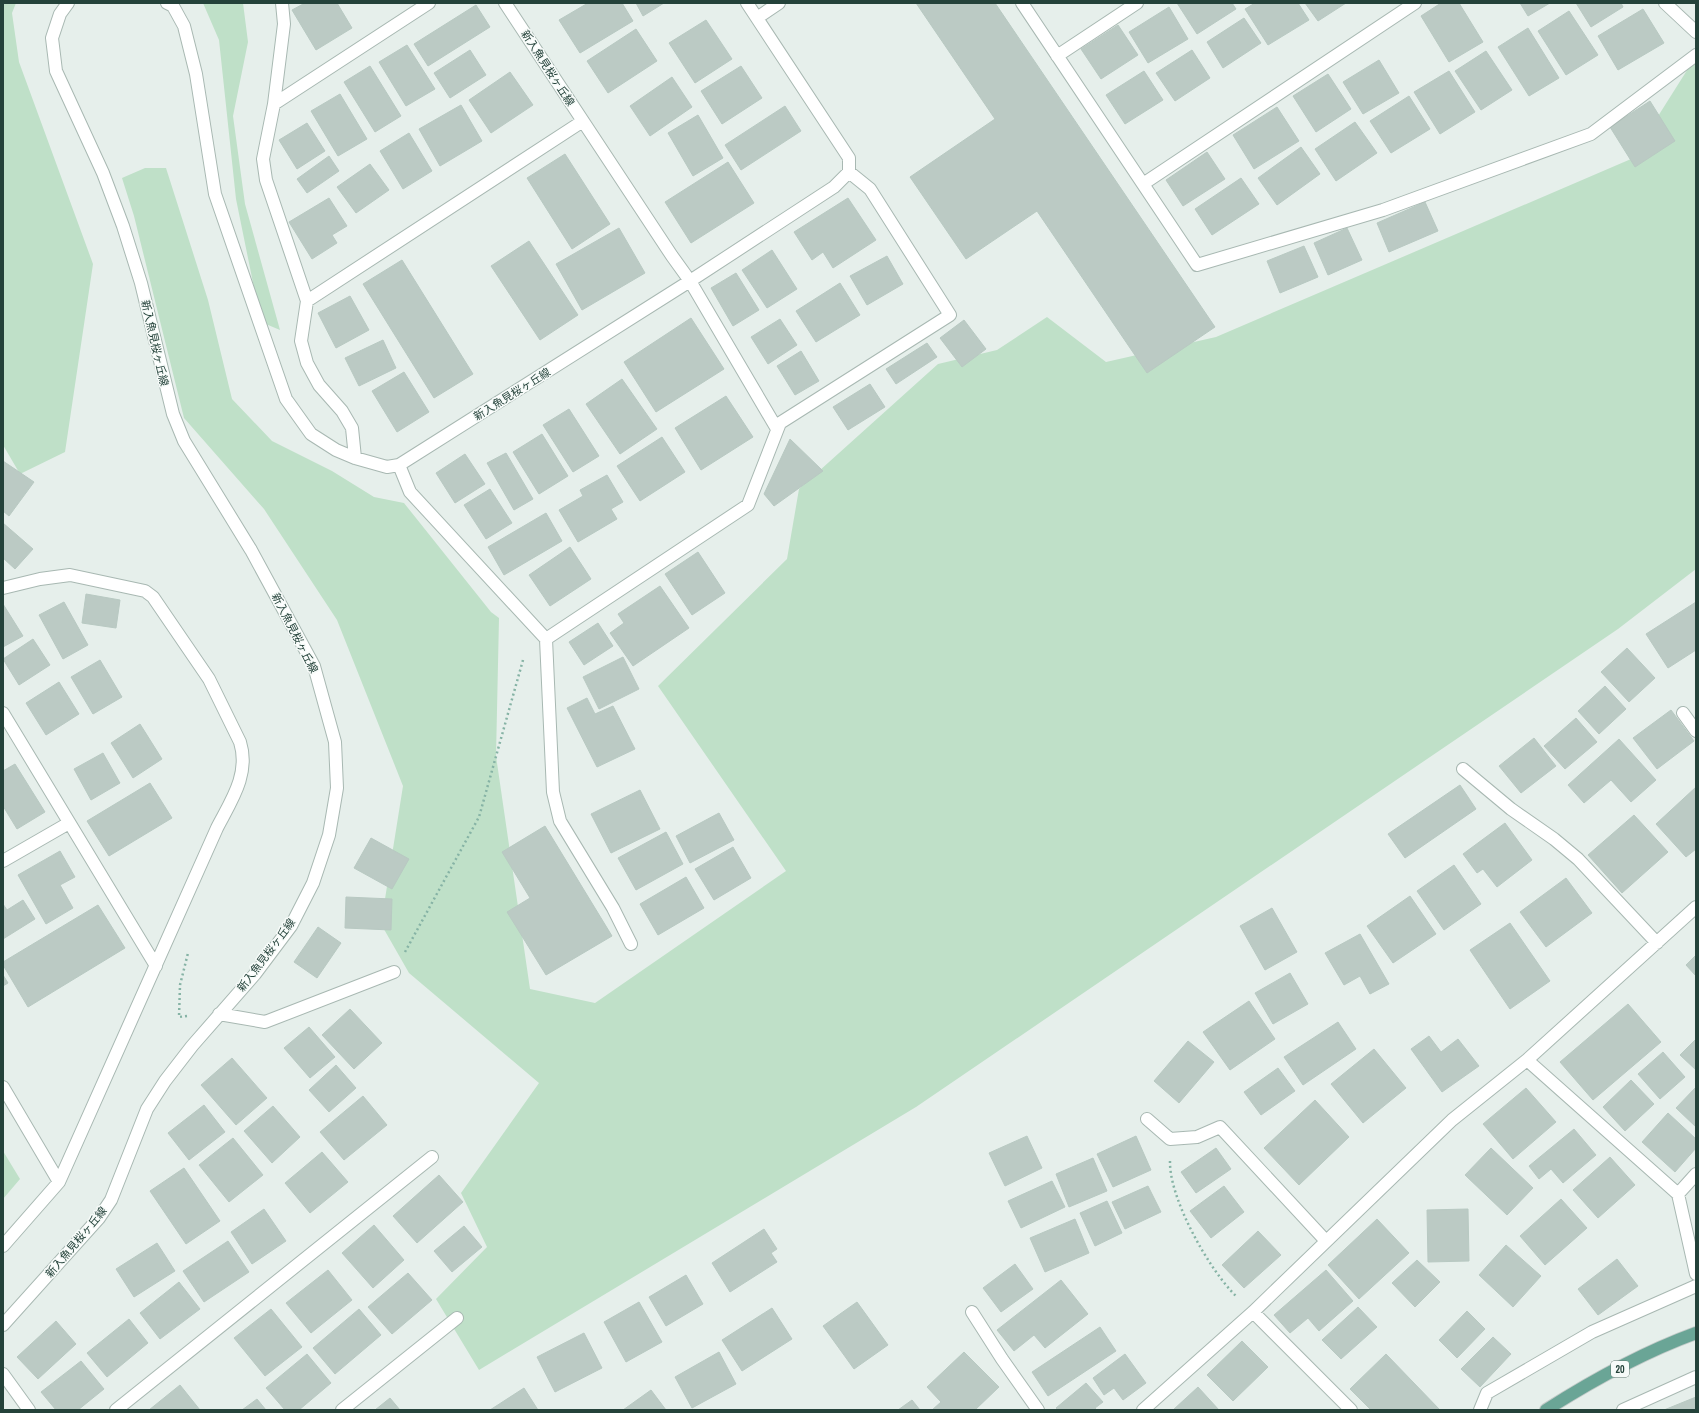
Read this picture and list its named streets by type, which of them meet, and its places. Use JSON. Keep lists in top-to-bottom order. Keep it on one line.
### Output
{"streets":{"main road":["20"],"street":["新入魚見桜ヶ丘線"]}}
